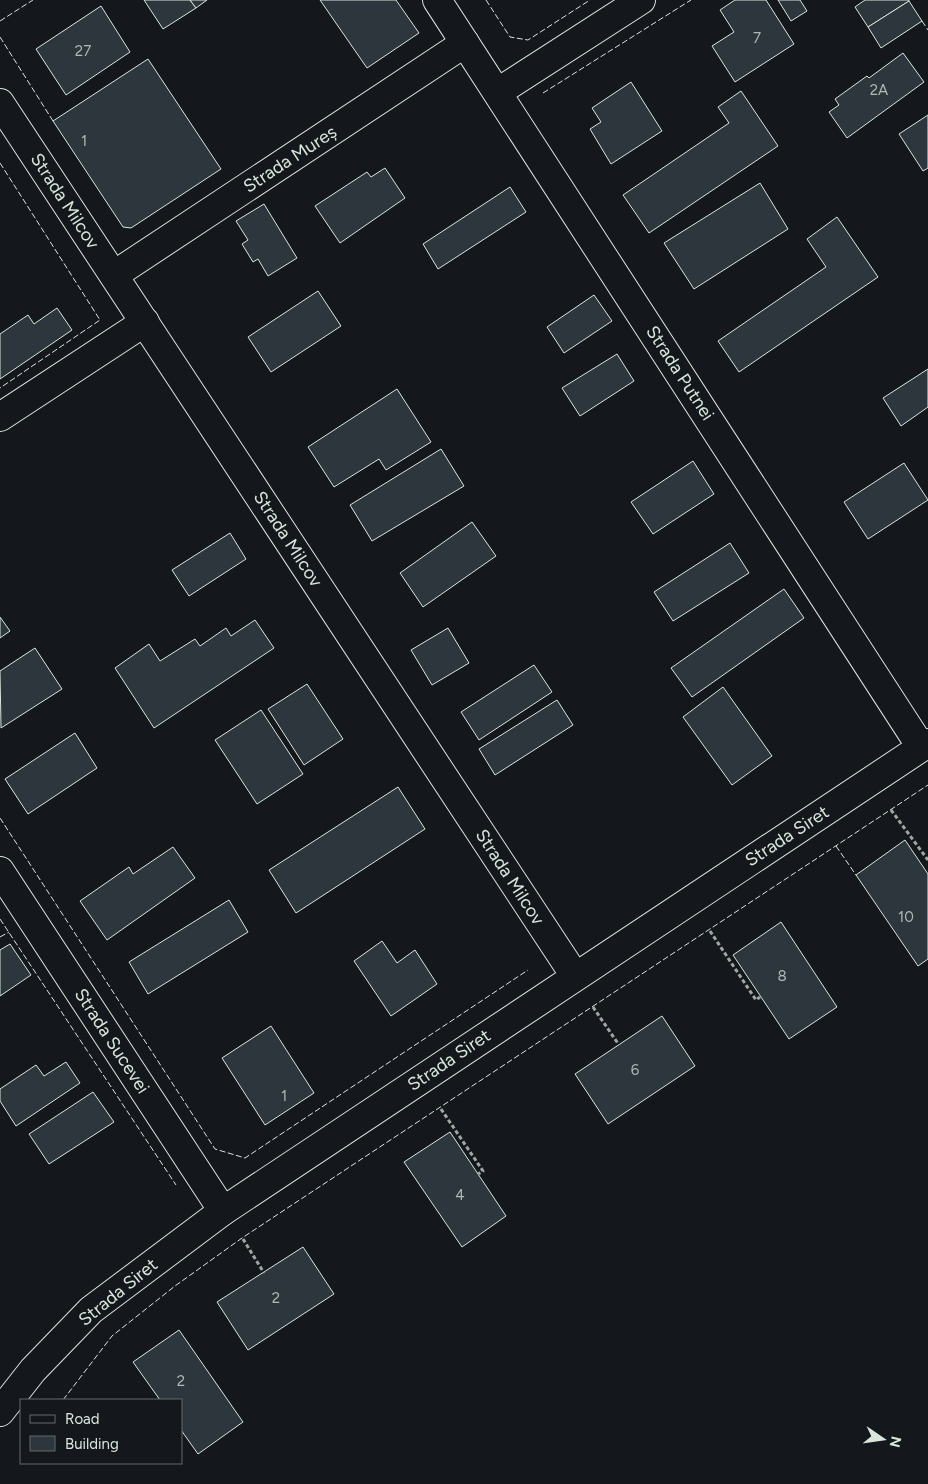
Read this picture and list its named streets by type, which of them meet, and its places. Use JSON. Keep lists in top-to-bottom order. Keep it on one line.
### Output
{"streets":{"street":["Strada Mureș","Strada Milcov","Strada Putnei","Strada Siret","Strada Sucevei"]},"crossings":[["Strada Mureș","Strada Milcov"],["Strada Mureș","Strada Putnei"],["Strada Milcov","Strada Siret"],["Strada Putnei","Strada Siret"],["Strada Siret","Strada Sucevei"]],"house_numbers":["7","27","2A","1","10","8","6","1","4","2","2"],"legend":["Road","Building"],"north":"right"}
